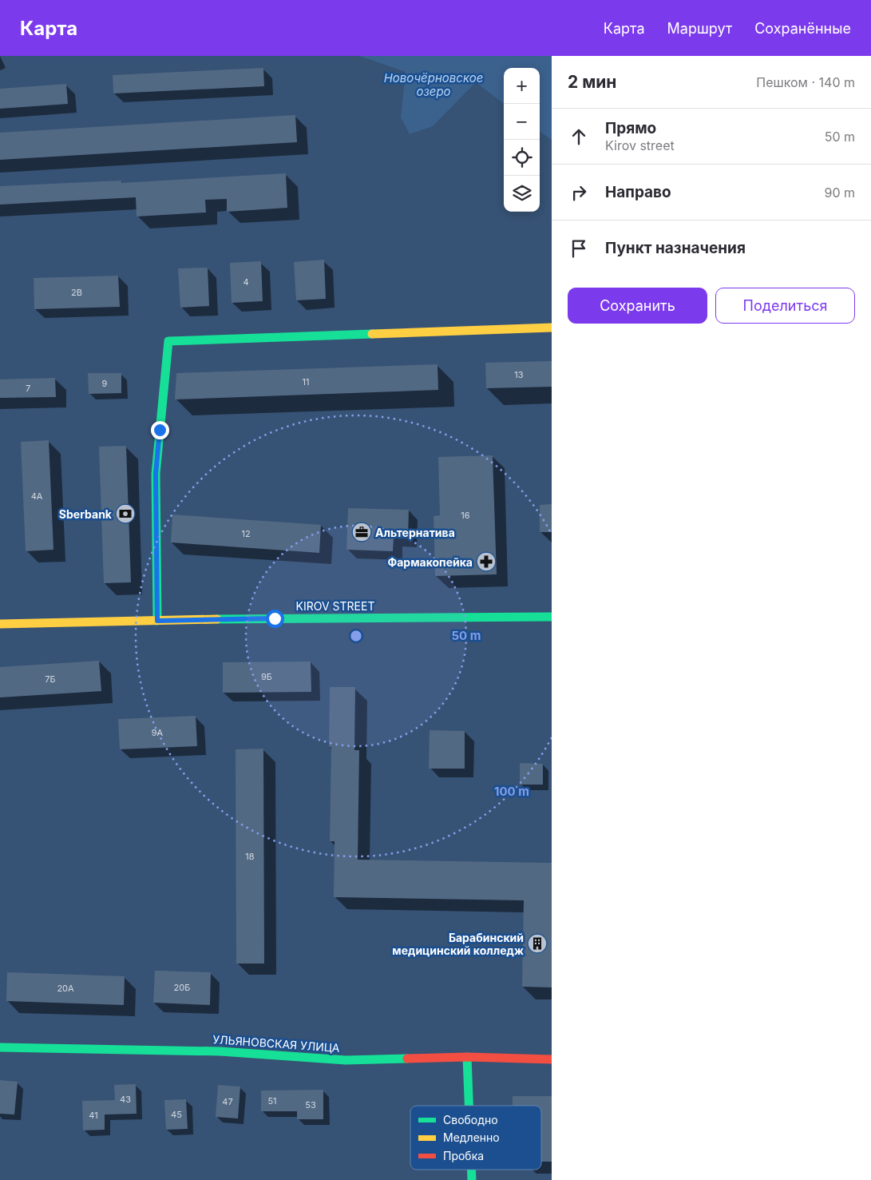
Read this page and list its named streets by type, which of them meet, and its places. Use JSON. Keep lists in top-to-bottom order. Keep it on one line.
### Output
{"streets":{"street":["KIROV STREET","УЛЬЯНОВСКАЯ УЛИЦА"]},"water":["Новочёрновское озеро"],"places":{"bank":["Sberbank"],"office":["Альтернатива"],"pharmacy":["Фармакопейка"],"building":["Барабинский медицинский колледж"]},"house_numbers":["4","2В","13","11","9","7","4А","16","12","9Б","7Б","9А","18","20Б","20А","43","51","47","53","45","41"],"legend":["Свободно","Медленно","Пробка"],"page":{"header":"Карта","nav":["Карта","Маршрут","Сохранённые"],"heading":["2 мин","Пешком · 140 m"],"map_buttons":["+","−"],"list":[["Прямо","Kirov street","50 m"],["Направо","90 m"],"Пункт назначения"],"buttons":["Сохранить","Поделиться"]},"rings":["50 m","100 m"]}
